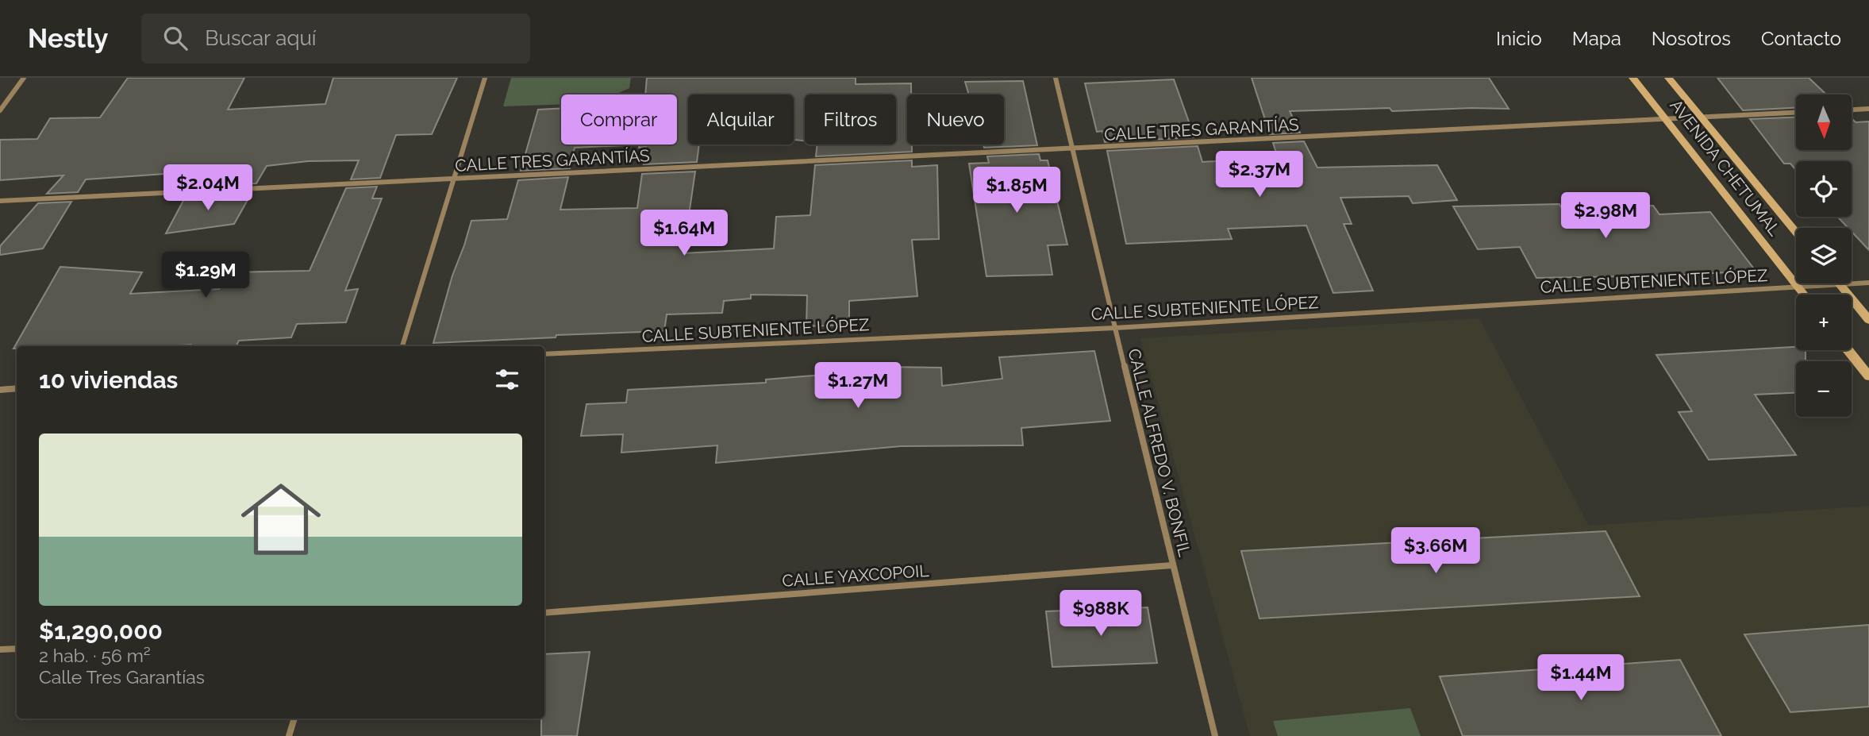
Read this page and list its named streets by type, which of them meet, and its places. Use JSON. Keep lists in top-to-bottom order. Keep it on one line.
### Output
{"streets":{"main road":["AVENIDA CHETUMAL"],"street":["CALLE TRES GARANTÍAS","CALLE SUBTENIENTE LÓPEZ","CALLE ALFREDO V. BONFIL","CALLE YAXCOPOIL"]},"crossings":[["CALLE TRES GARANTÍAS","AVENIDA CHETUMAL"],["CALLE TRES GARANTÍAS","CALLE ALFREDO V. BONFIL"],["AVENIDA CHETUMAL","CALLE SUBTENIENTE LÓPEZ"],["CALLE SUBTENIENTE LÓPEZ","CALLE ALFREDO V. BONFIL"],["CALLE ALFREDO V. BONFIL","CALLE YAXCOPOIL"]],"north":"bottom","page":{"header":"Nestly","search":"Buscar aquí","nav":["Inicio","Mapa","Nosotros","Contacto"],"map_buttons":["+","−"],"chip":["Comprar","Alquilar","Filtros","Nuevo"],"price":["$2.37M","$2.04M","$1.85M","$2.98M","$1.64M","$1.29M","$1.27M","$3.66M","$988K","$1.44M"],"heading":"10 viviendas","list":[{"name":"$1,290,000","note":"2 hab. · 56 m² · Calle Tres Garantías"}]}}
